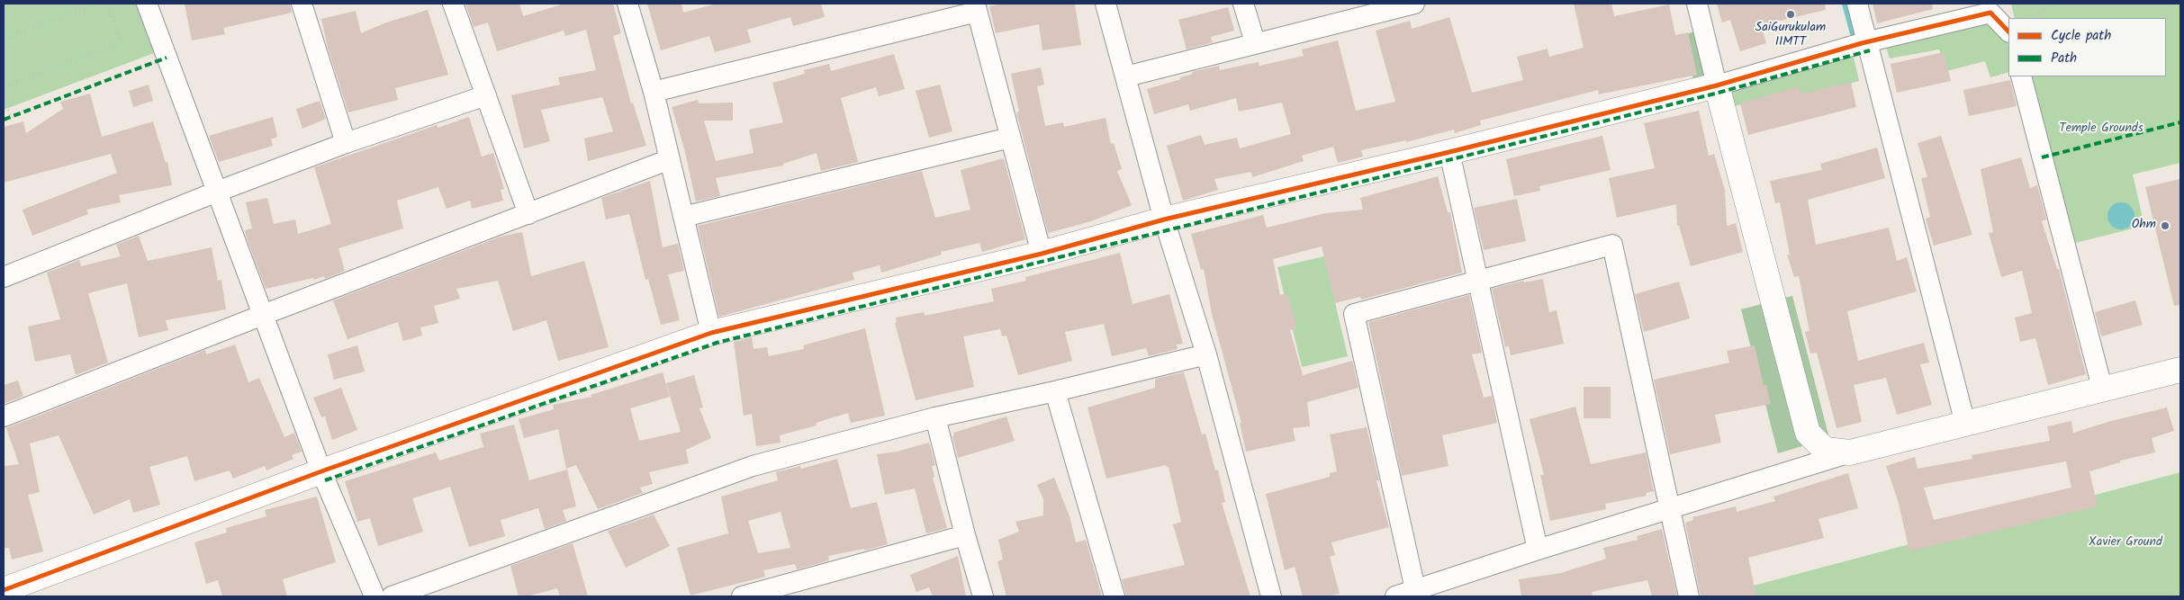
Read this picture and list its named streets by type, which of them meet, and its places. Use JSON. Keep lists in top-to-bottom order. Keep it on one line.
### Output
{"parks":["Temple Grounds","Xavier Ground"],"places":["SaiGurukulam IIMTT","Ohm"],"legend":["Cycle path","Path"]}
